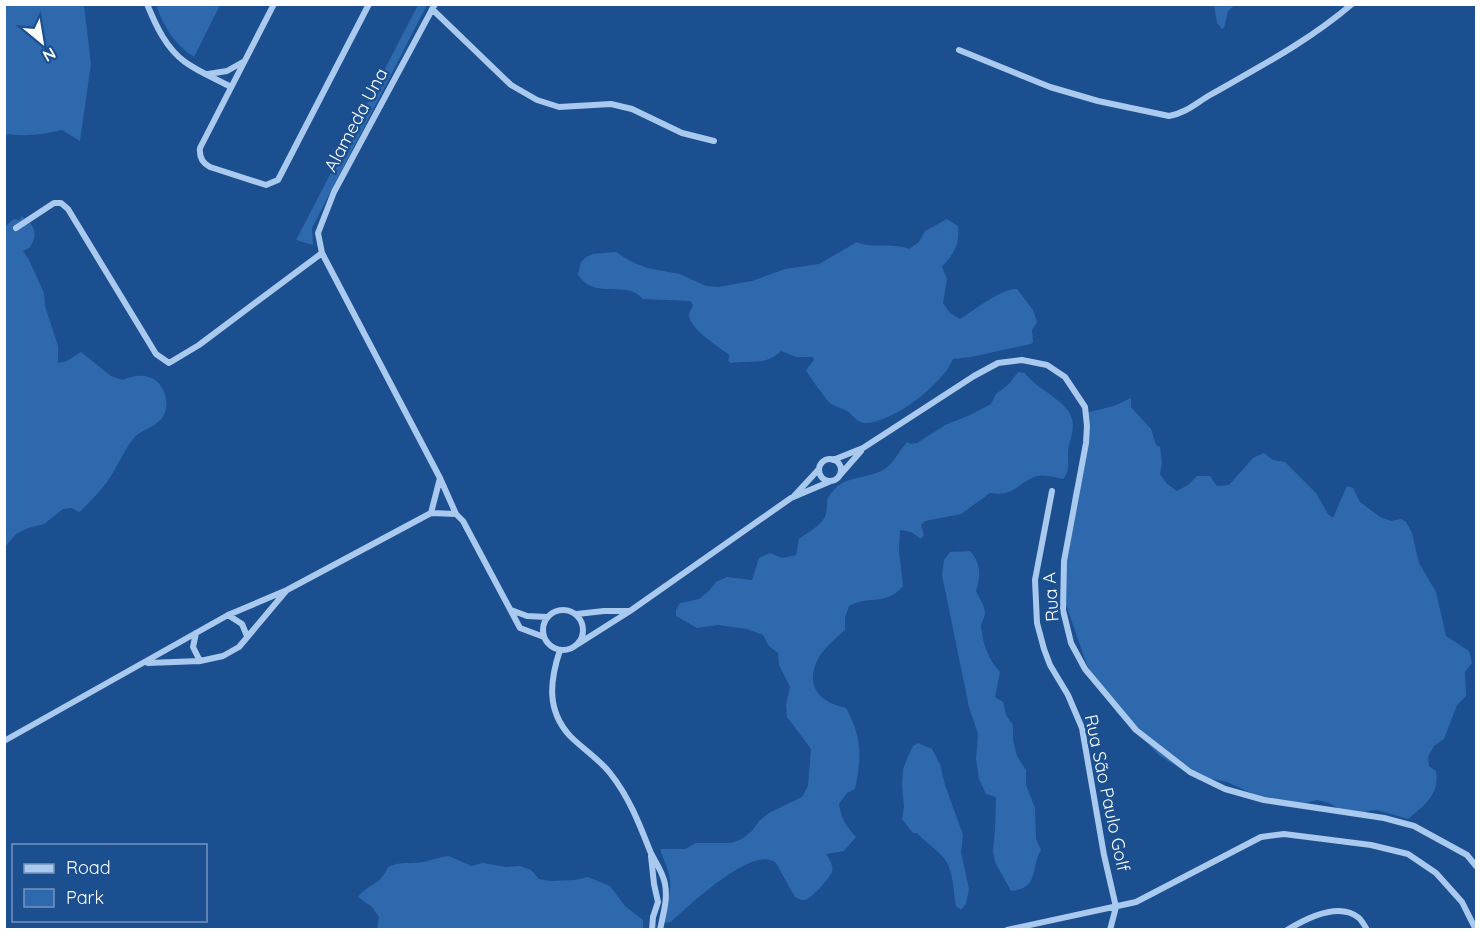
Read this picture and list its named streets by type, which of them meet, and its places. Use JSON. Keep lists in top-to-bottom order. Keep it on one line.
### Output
{"streets":{"street":["Alameda Una","Rua A","Rua São Paulo Golf"]},"legend":["Road","Park"],"north":"bottom right"}
